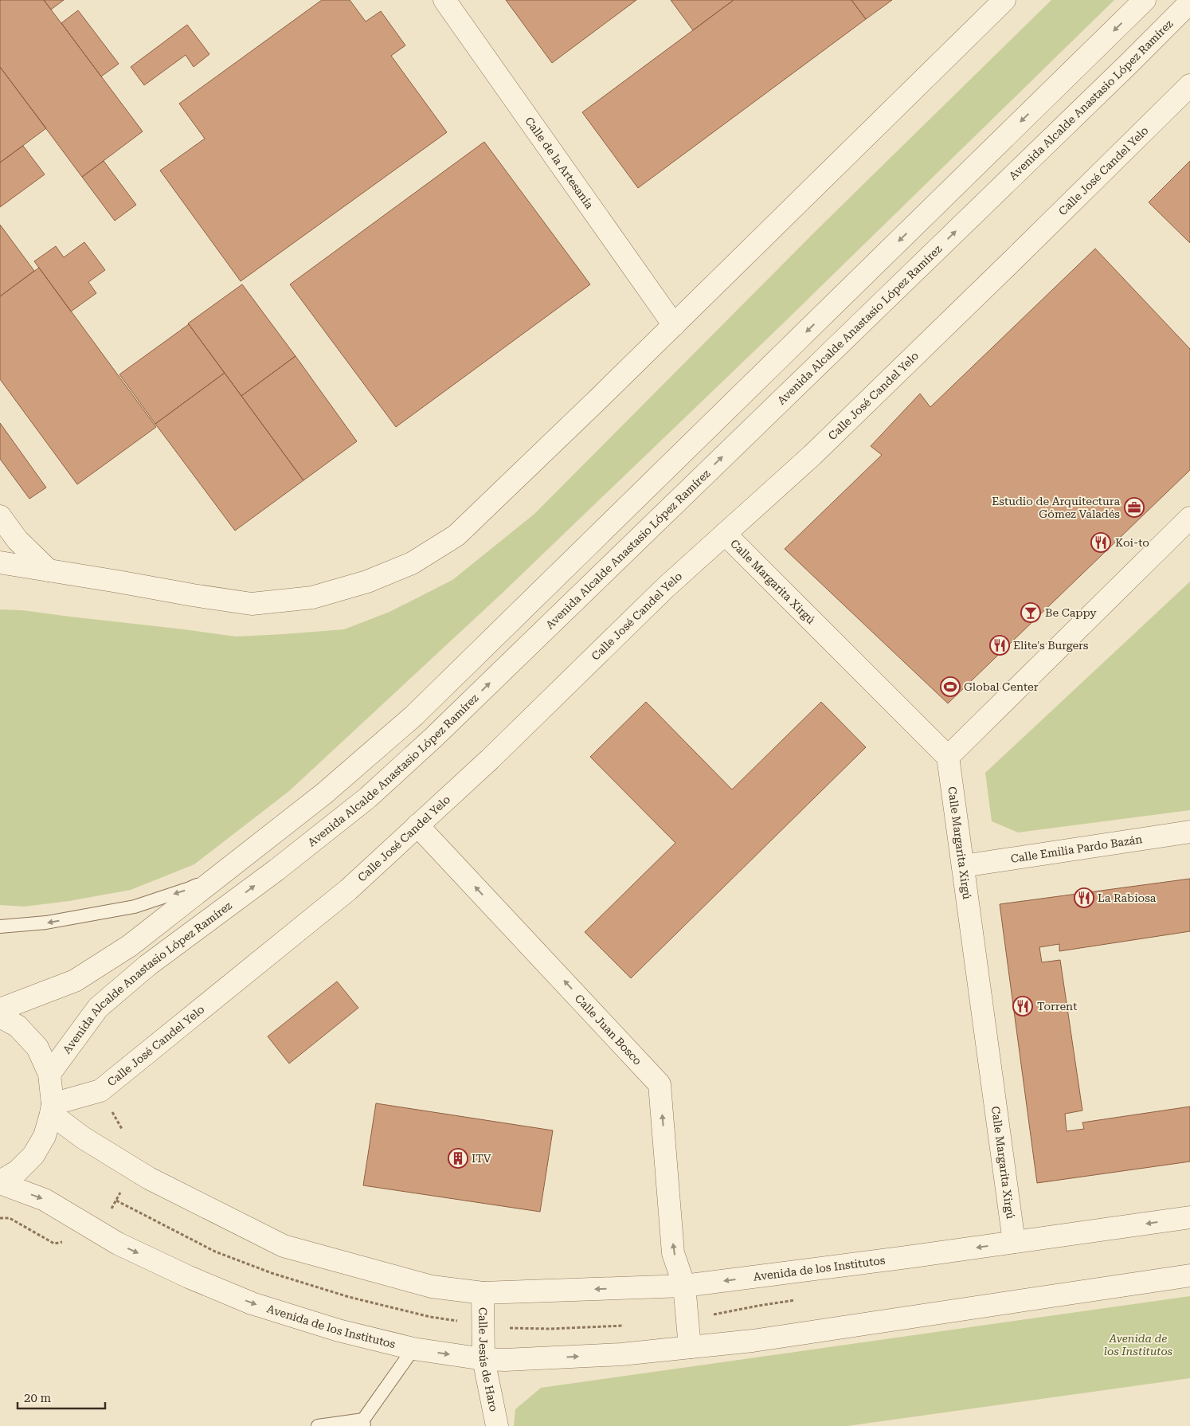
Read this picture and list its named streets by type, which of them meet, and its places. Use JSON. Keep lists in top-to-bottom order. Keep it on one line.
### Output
{"streets":{"street":["Avenida Alcalde Anastasio López Ramírez","Calle de la Artesanía","Calle José Candel Yelo","Calle Margarita Xirgú","Calle Emilia Pardo Bazán","Calle Juan Bosco","Avenida de los Institutos","Calle Jesús de Haro"]},"crossings":[["Calle José Candel Yelo","Calle Margarita Xirgú"],["Calle José Candel Yelo","Calle Juan Bosco"],["Calle José Candel Yelo","Avenida de los Institutos"],["Calle Margarita Xirgú","Calle Emilia Pardo Bazán"],["Calle Margarita Xirgú","Avenida de los Institutos"],["Calle Juan Bosco","Avenida de los Institutos"],["Avenida de los Institutos","Calle Jesús de Haro"]],"one_way":["Calle Juan Bosco"],"parks":["Avenida de los Institutos"],"places":{"office":["Estudio de Arquitectura Gómez Valadés"],"restaurant":["Koi-to","Elite's Burgers","La Rabiosa","Torrent"],"bar":["Be Cappy"],"sports":["Global Center"],"building":["ITV"]},"scale_bar":"20 m"}
